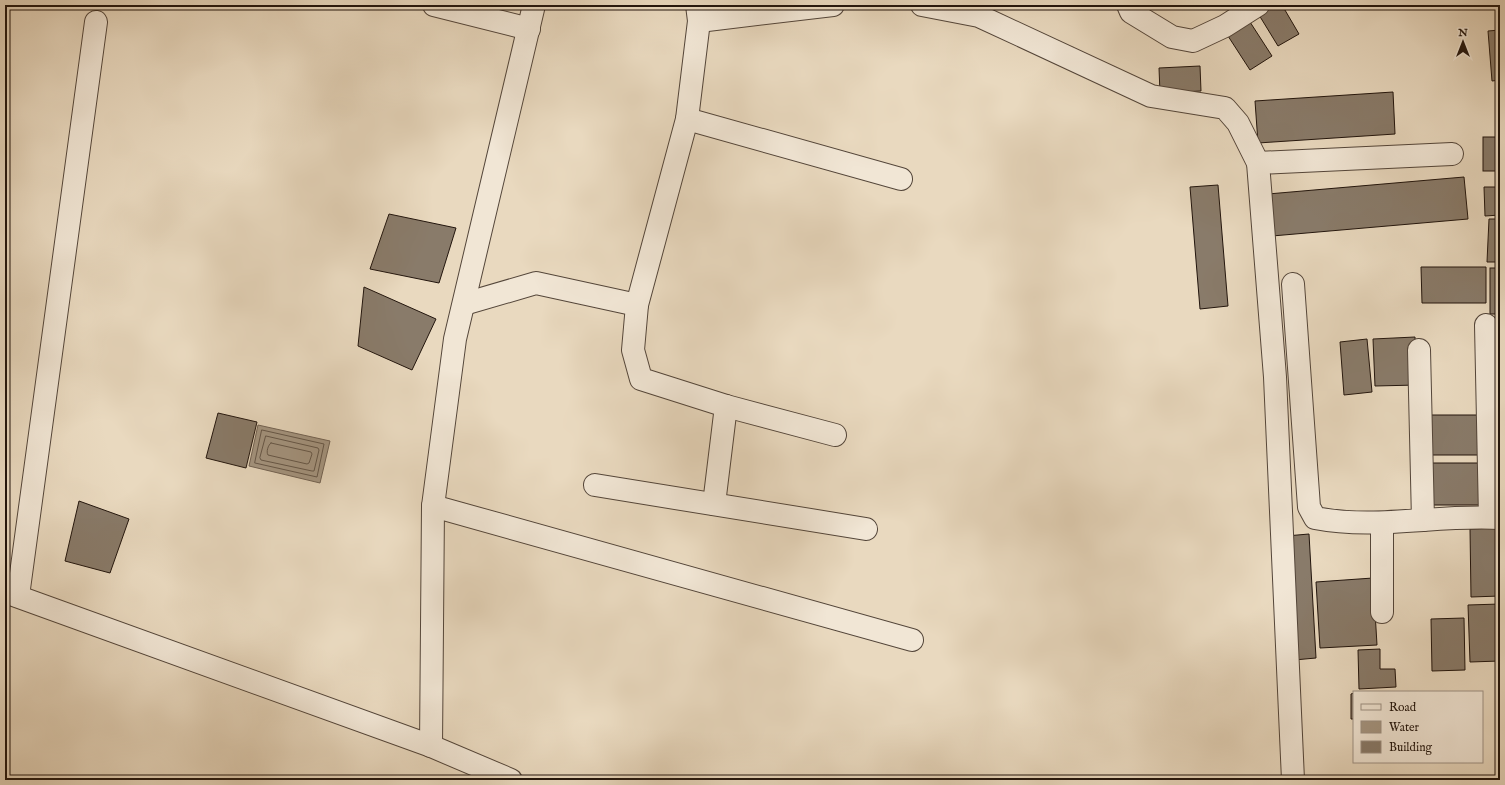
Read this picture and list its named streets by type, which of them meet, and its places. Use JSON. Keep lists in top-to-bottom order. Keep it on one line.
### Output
{"legend":["Road","Water","Building"],"north":"top"}
